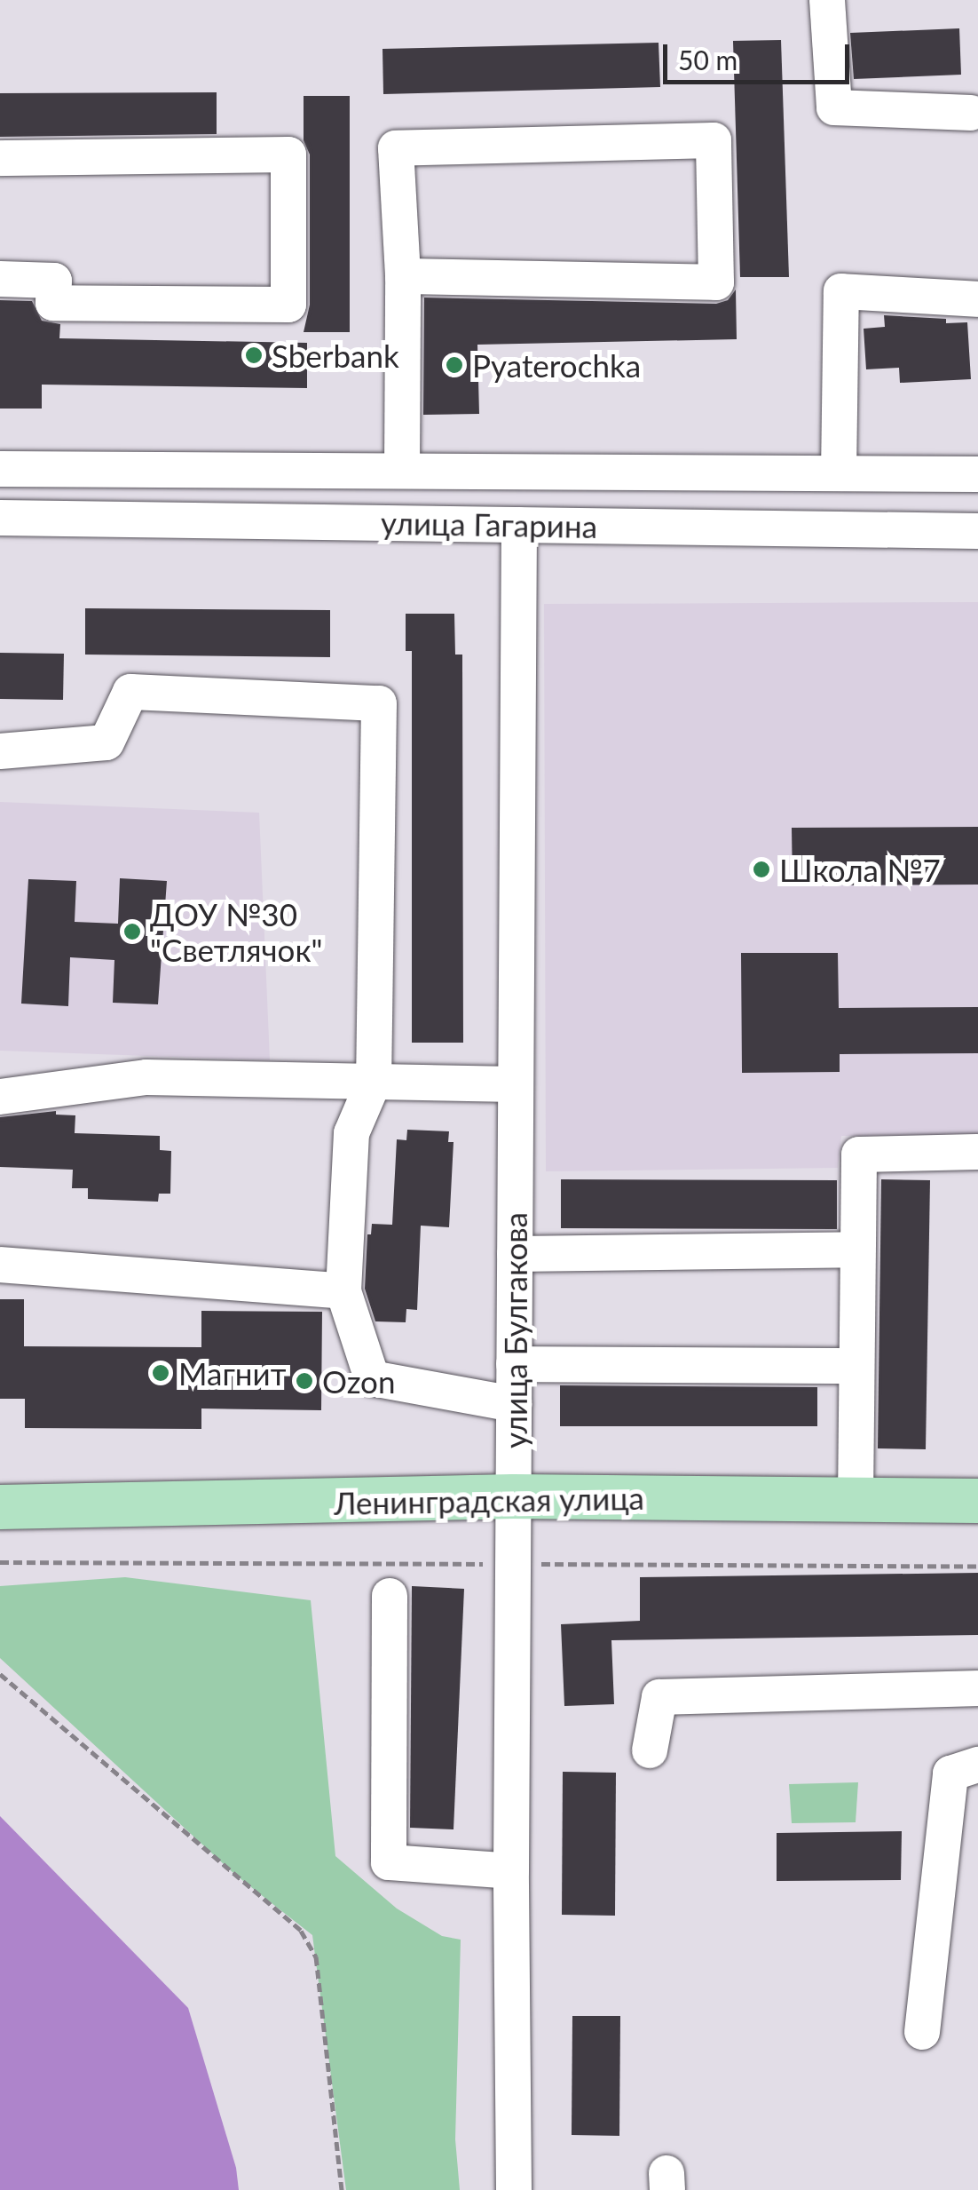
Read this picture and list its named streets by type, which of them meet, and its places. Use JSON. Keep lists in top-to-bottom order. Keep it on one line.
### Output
{"streets":{"main road":["Ленинградская улица"],"street":["улица Гагарина","улица Булгакова"]},"crossings":[["улица Гагарина","улица Булгакова"],["улица Булгакова","Ленинградская улица"]],"places":["Sberbank","Pyaterochka","Школа №7","ДОУ №30 \"Светлячок\"","Магнит","Ozon"],"scale_bar":"50 m"}
